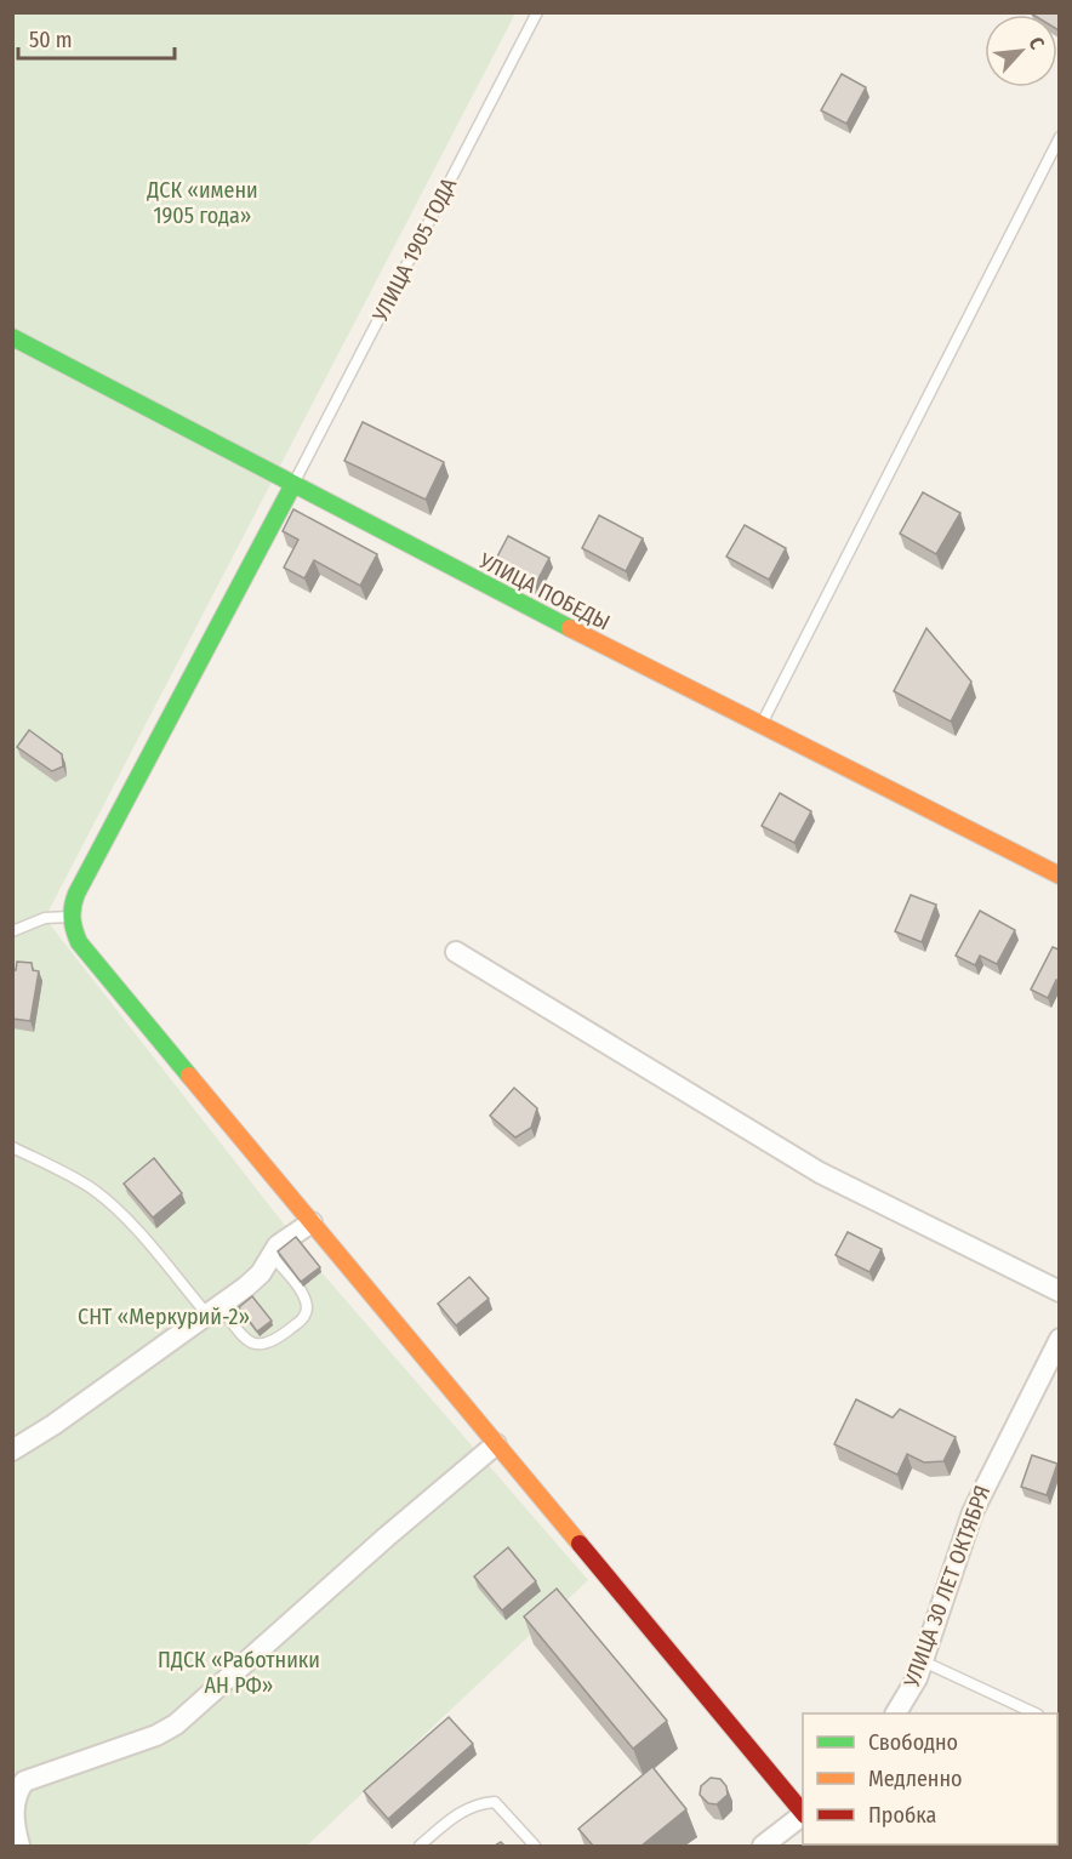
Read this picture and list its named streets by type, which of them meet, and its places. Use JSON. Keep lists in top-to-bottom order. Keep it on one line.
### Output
{"streets":{"street":["УЛИЦА ПОБЕДЫ","УЛИЦА 30 ЛЕТ ОКТЯБРЯ"],"lane":["УЛИЦА 1905 ГОДА"]},"crossings":[["УЛИЦА 1905 ГОДА","УЛИЦА ПОБЕДЫ"]],"parks":["ДСК «имени 1905 года»","СНТ «Меркурий-2»","ПДСК «Работники АН РФ»"],"legend":["Свободно","Медленно","Пробка"],"scale_bar":"50 m","north":"top right"}
